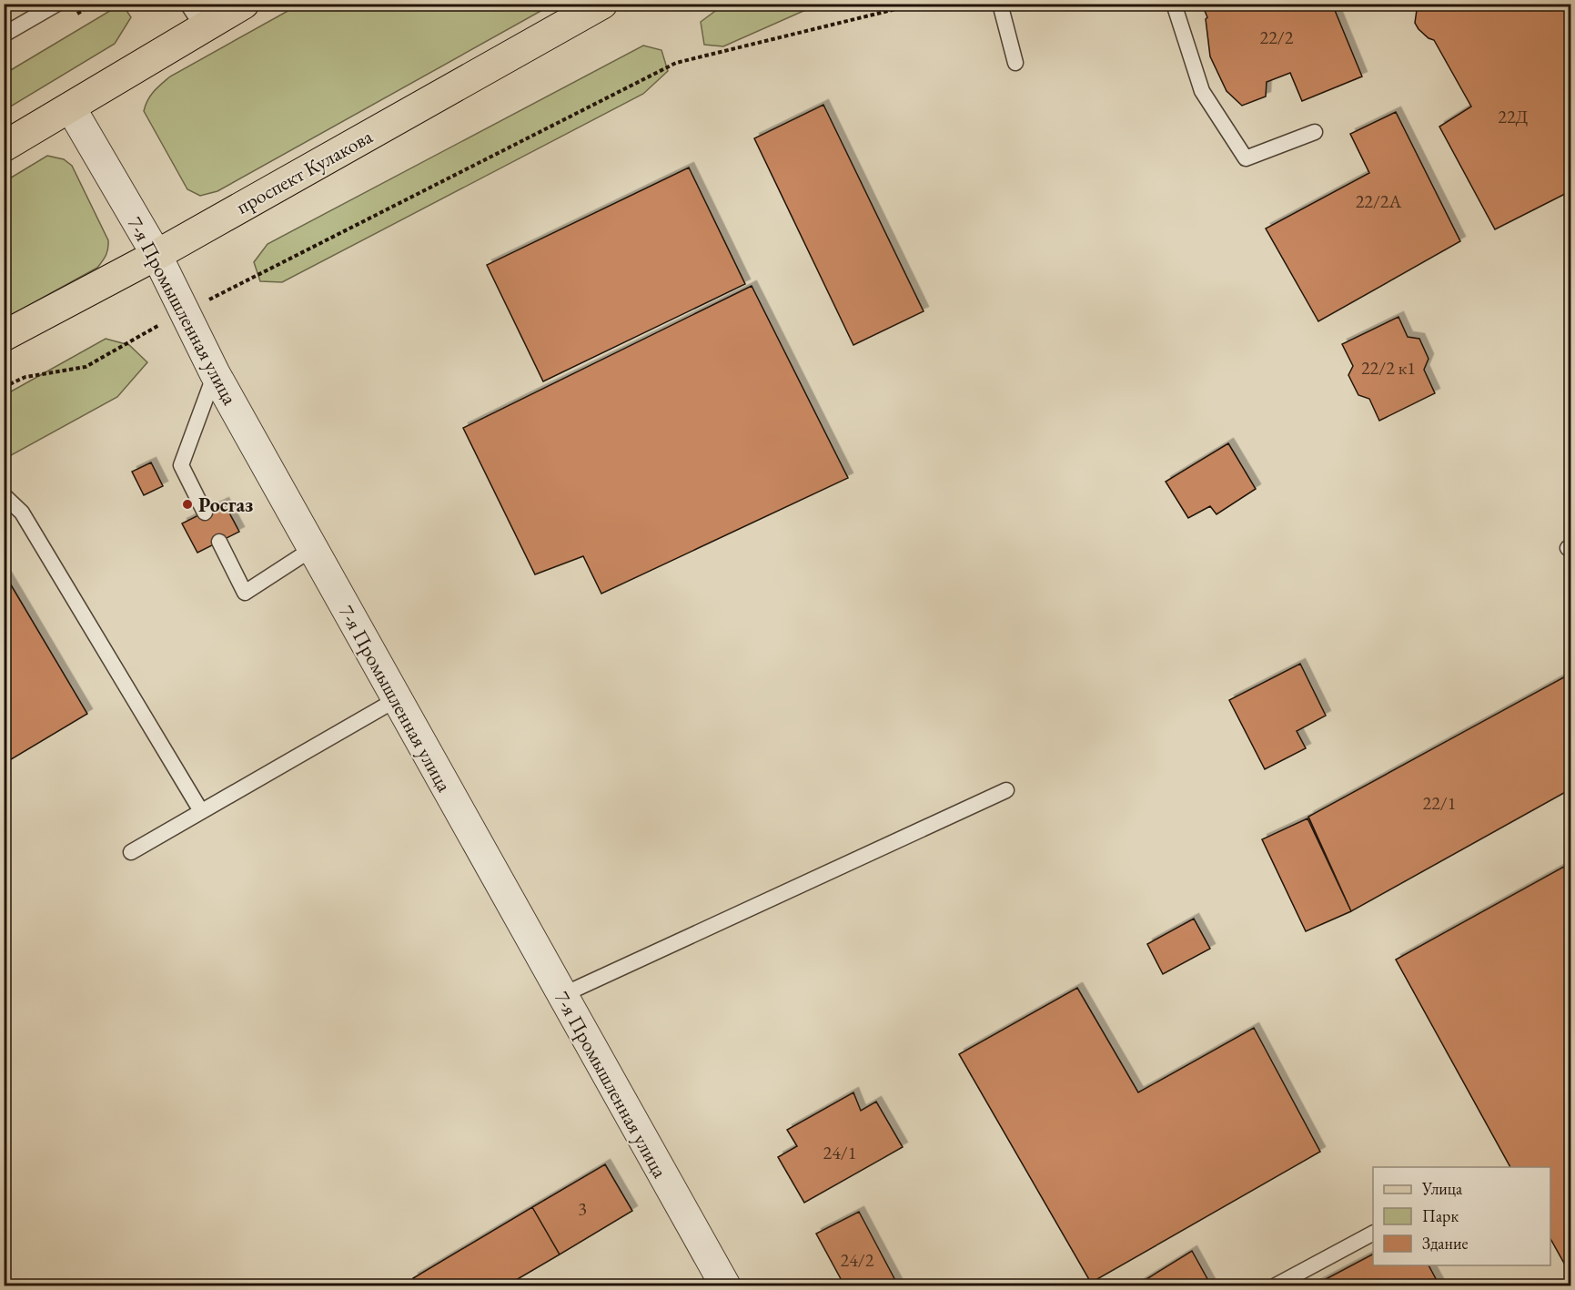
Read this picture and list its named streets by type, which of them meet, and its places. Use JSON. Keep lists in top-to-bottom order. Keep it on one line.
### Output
{"streets":{"main road":["проспект Кулакова"],"street":["7-я Промышленная улица"]},"crossings":[["проспект Кулакова","7-я Промышленная улица"]],"places":["Росгаз"],"house_numbers":["22/2","22Д","22/2А","22/2 к1","22/1","24/1","3","24/2"],"legend":["Улица","Парк","Здание"]}
